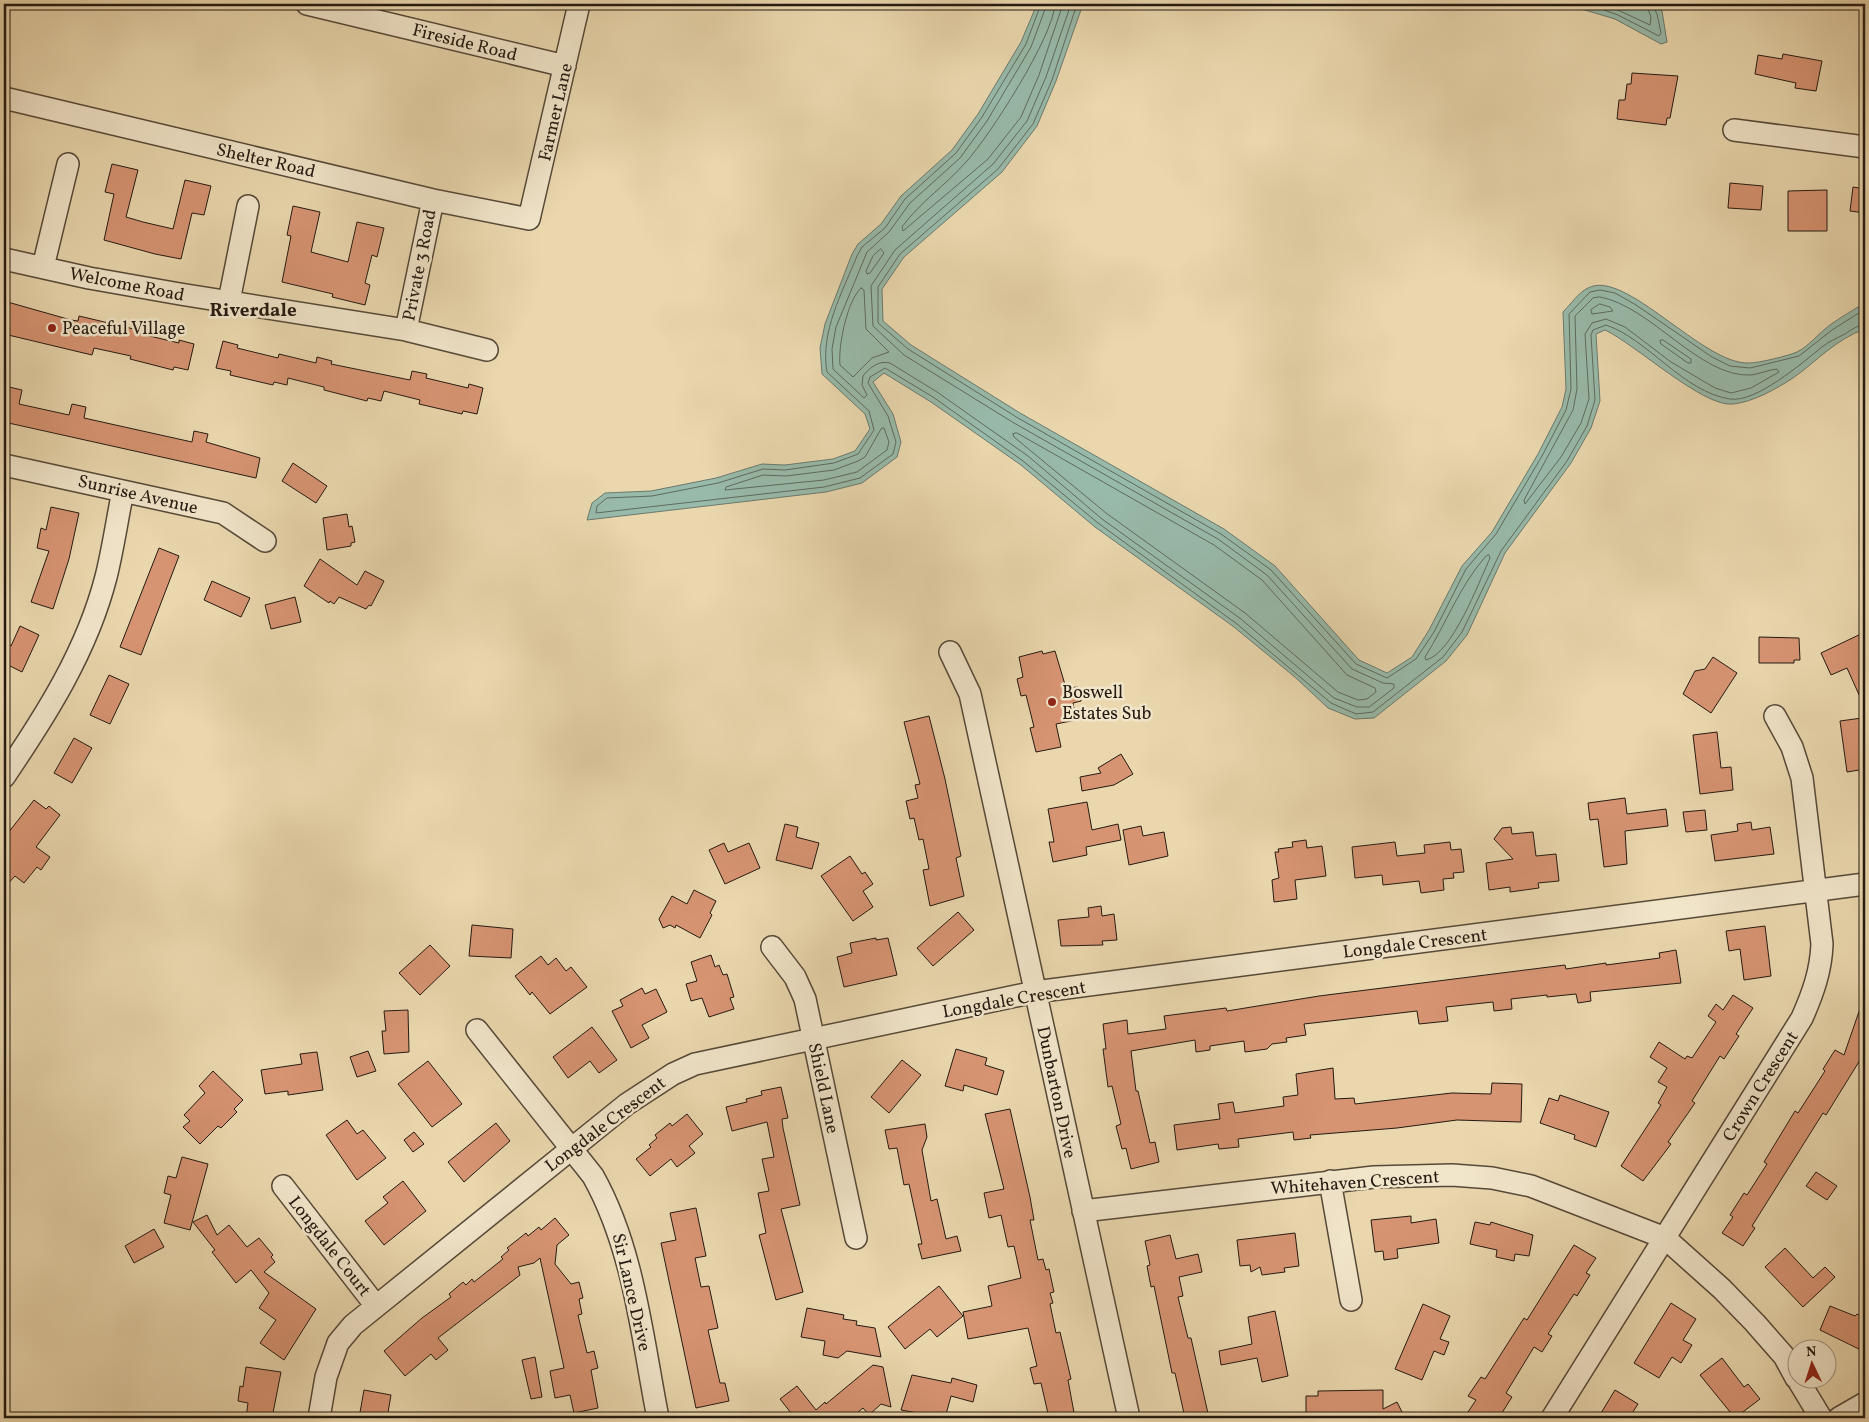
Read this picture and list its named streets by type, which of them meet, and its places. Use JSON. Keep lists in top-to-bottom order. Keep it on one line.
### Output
{"streets":{"street":["Fireside Road","Farmer Lane","Shelter Road","Private 3 Road","Welcome Road","Sunrise Avenue","Longdale Crescent","Crown Crescent","Shield Lane","Dunbarton Drive","Whitehaven Crescent","Longdale Court","Sir Lance Drive"]},"crossings":[["Fireside Road","Farmer Lane"],["Farmer Lane","Shelter Road"],["Shelter Road","Private 3 Road"],["Private 3 Road","Welcome Road"],["Longdale Crescent","Crown Crescent"],["Longdale Crescent","Shield Lane"],["Longdale Crescent","Dunbarton Drive"],["Longdale Crescent","Longdale Court"],["Longdale Crescent","Sir Lance Drive"],["Crown Crescent","Whitehaven Crescent"],["Dunbarton Drive","Whitehaven Crescent"]],"districts":["Riverdale"],"places":["Peaceful Village","Boswell Estates Sub"],"north":"top"}
